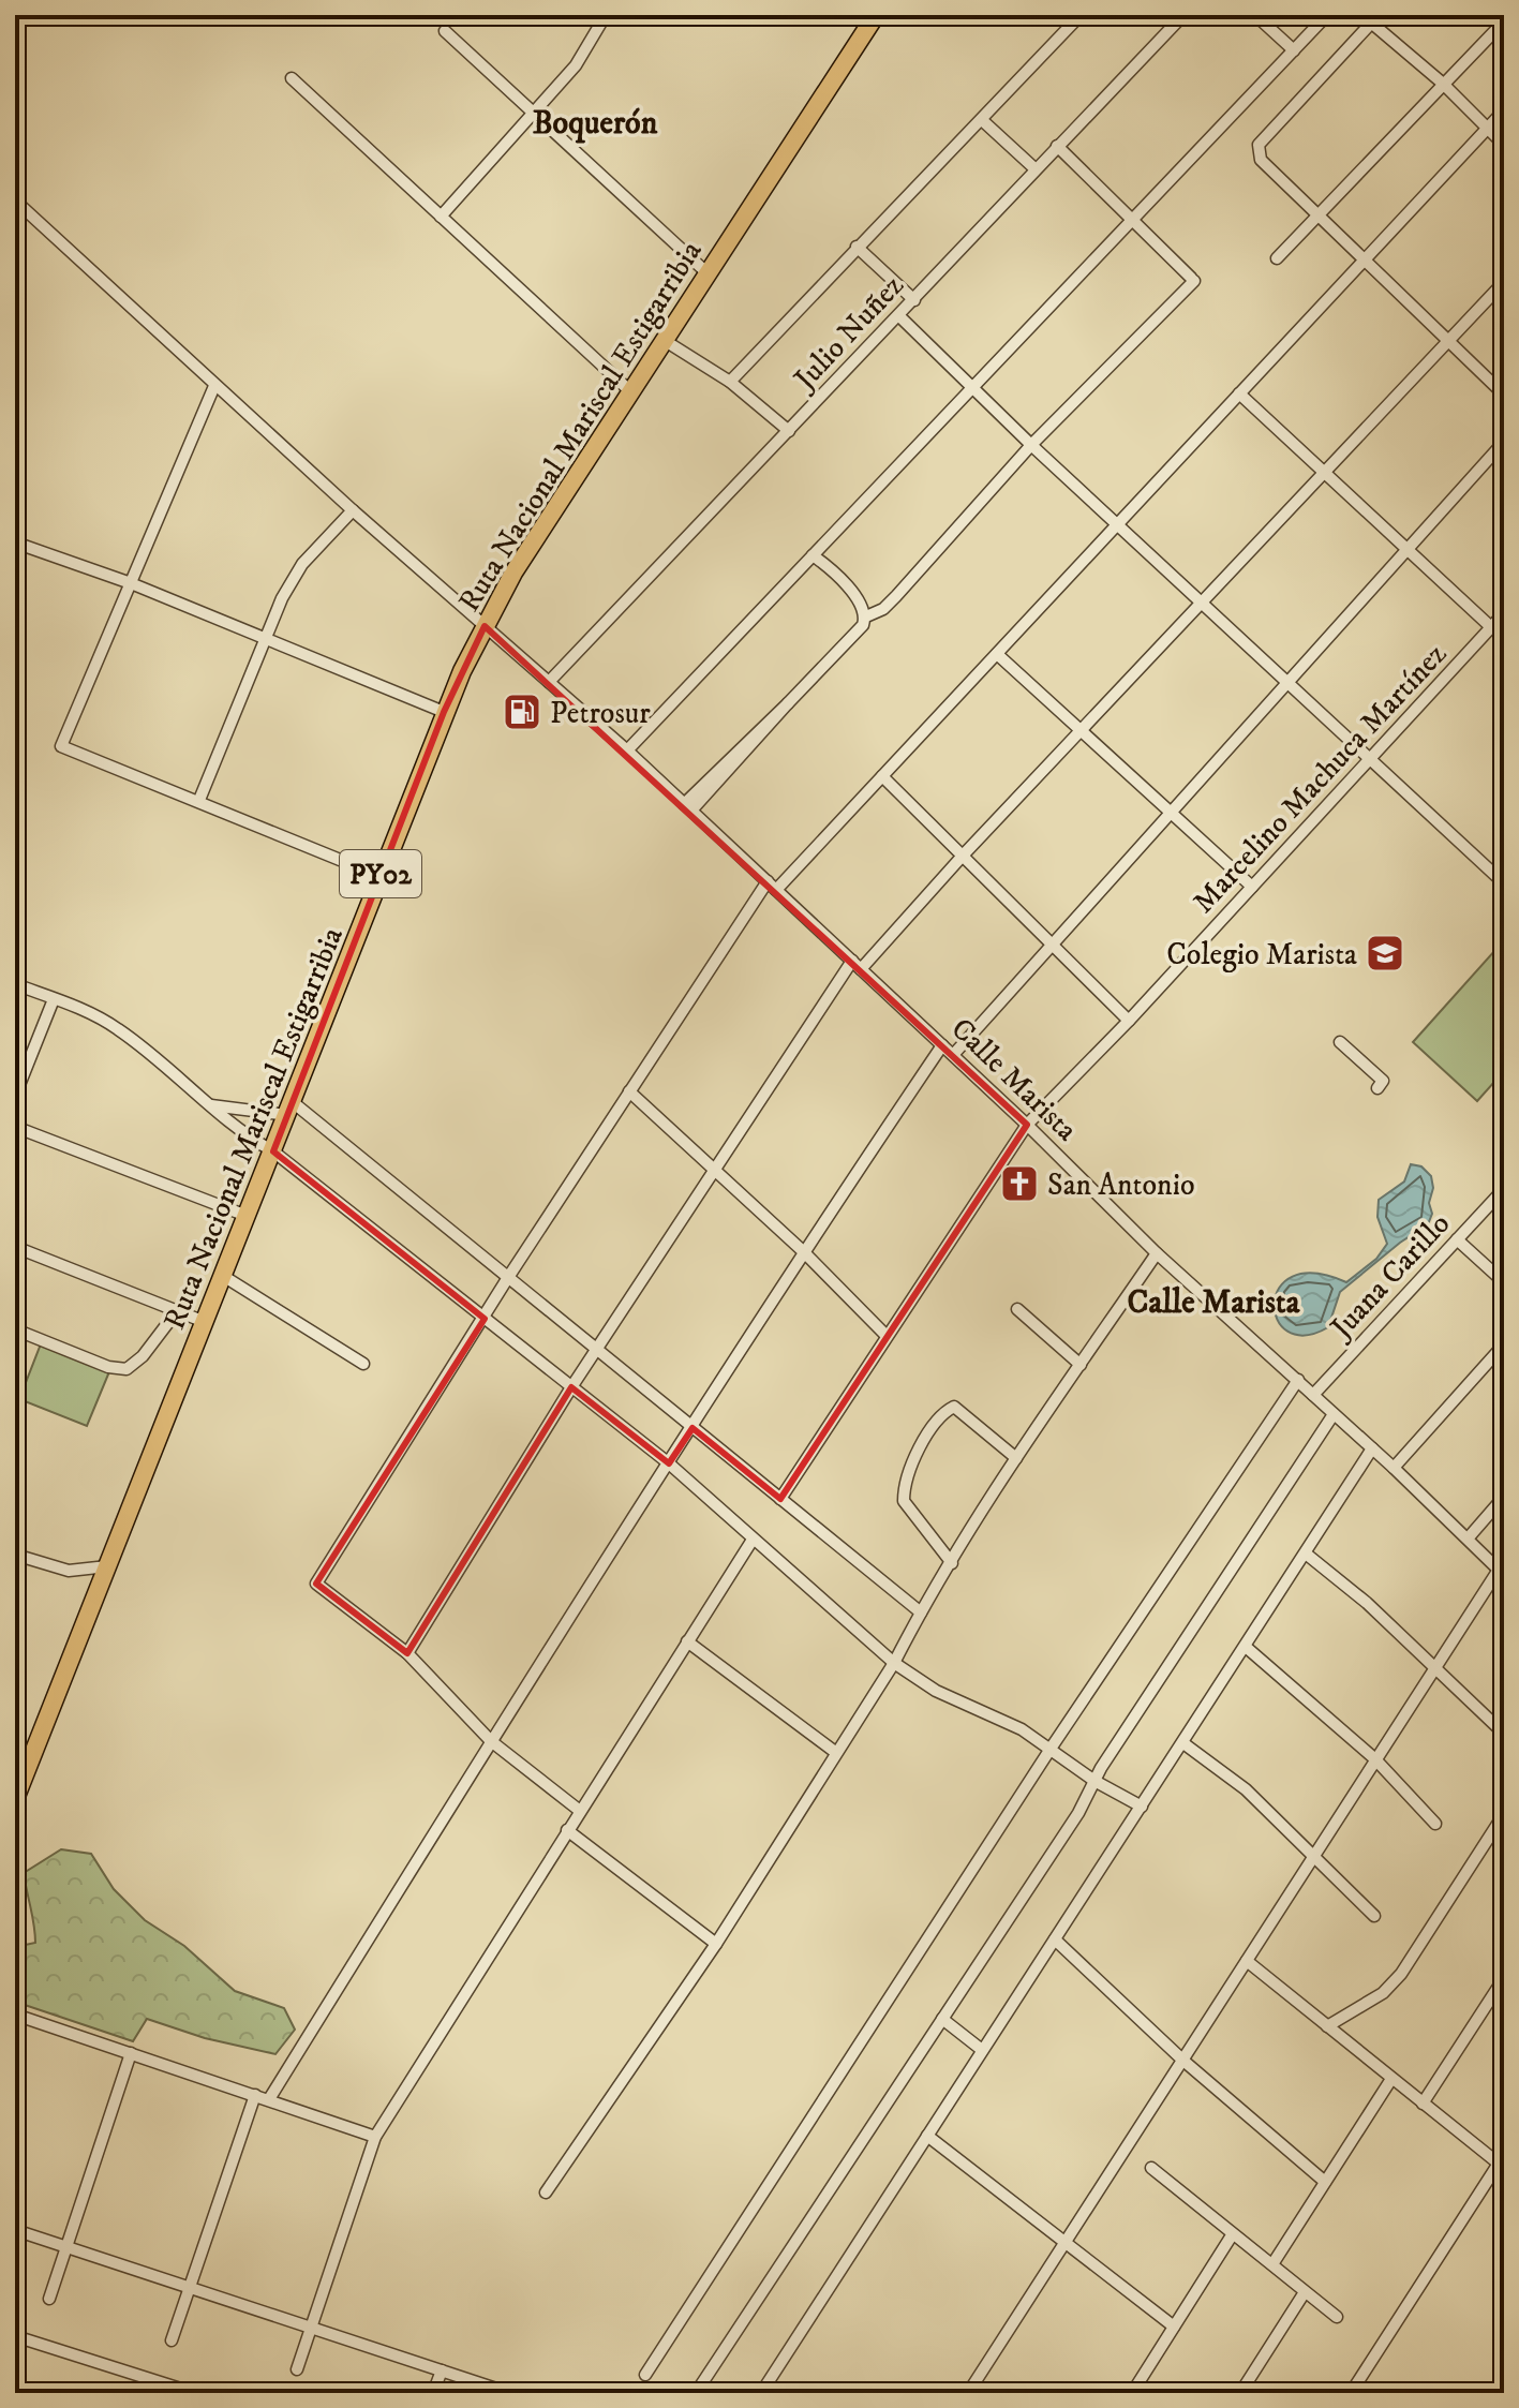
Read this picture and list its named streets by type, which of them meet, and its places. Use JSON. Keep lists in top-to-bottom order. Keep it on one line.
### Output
{"streets":{"main road":["Ruta Nacional Mariscal Estigarribia","PY02"],"street":["Julio Nuñez","Marcelino Machuca Martínez","Calle Marista","Juana Carillo"]},"crossings":[["Julio Nuñez","Calle Marista"],["Ruta Nacional Mariscal Estigarribia","Calle Marista"],["Marcelino Machuca Martínez","Calle Marista"],["Calle Marista","Juana Carillo"]],"districts":["Boquerón","Calle Marista"],"places":{"fuel station":["Petrosur"],"school or university":["Colegio Marista"],"church":["San Antonio"]}}
